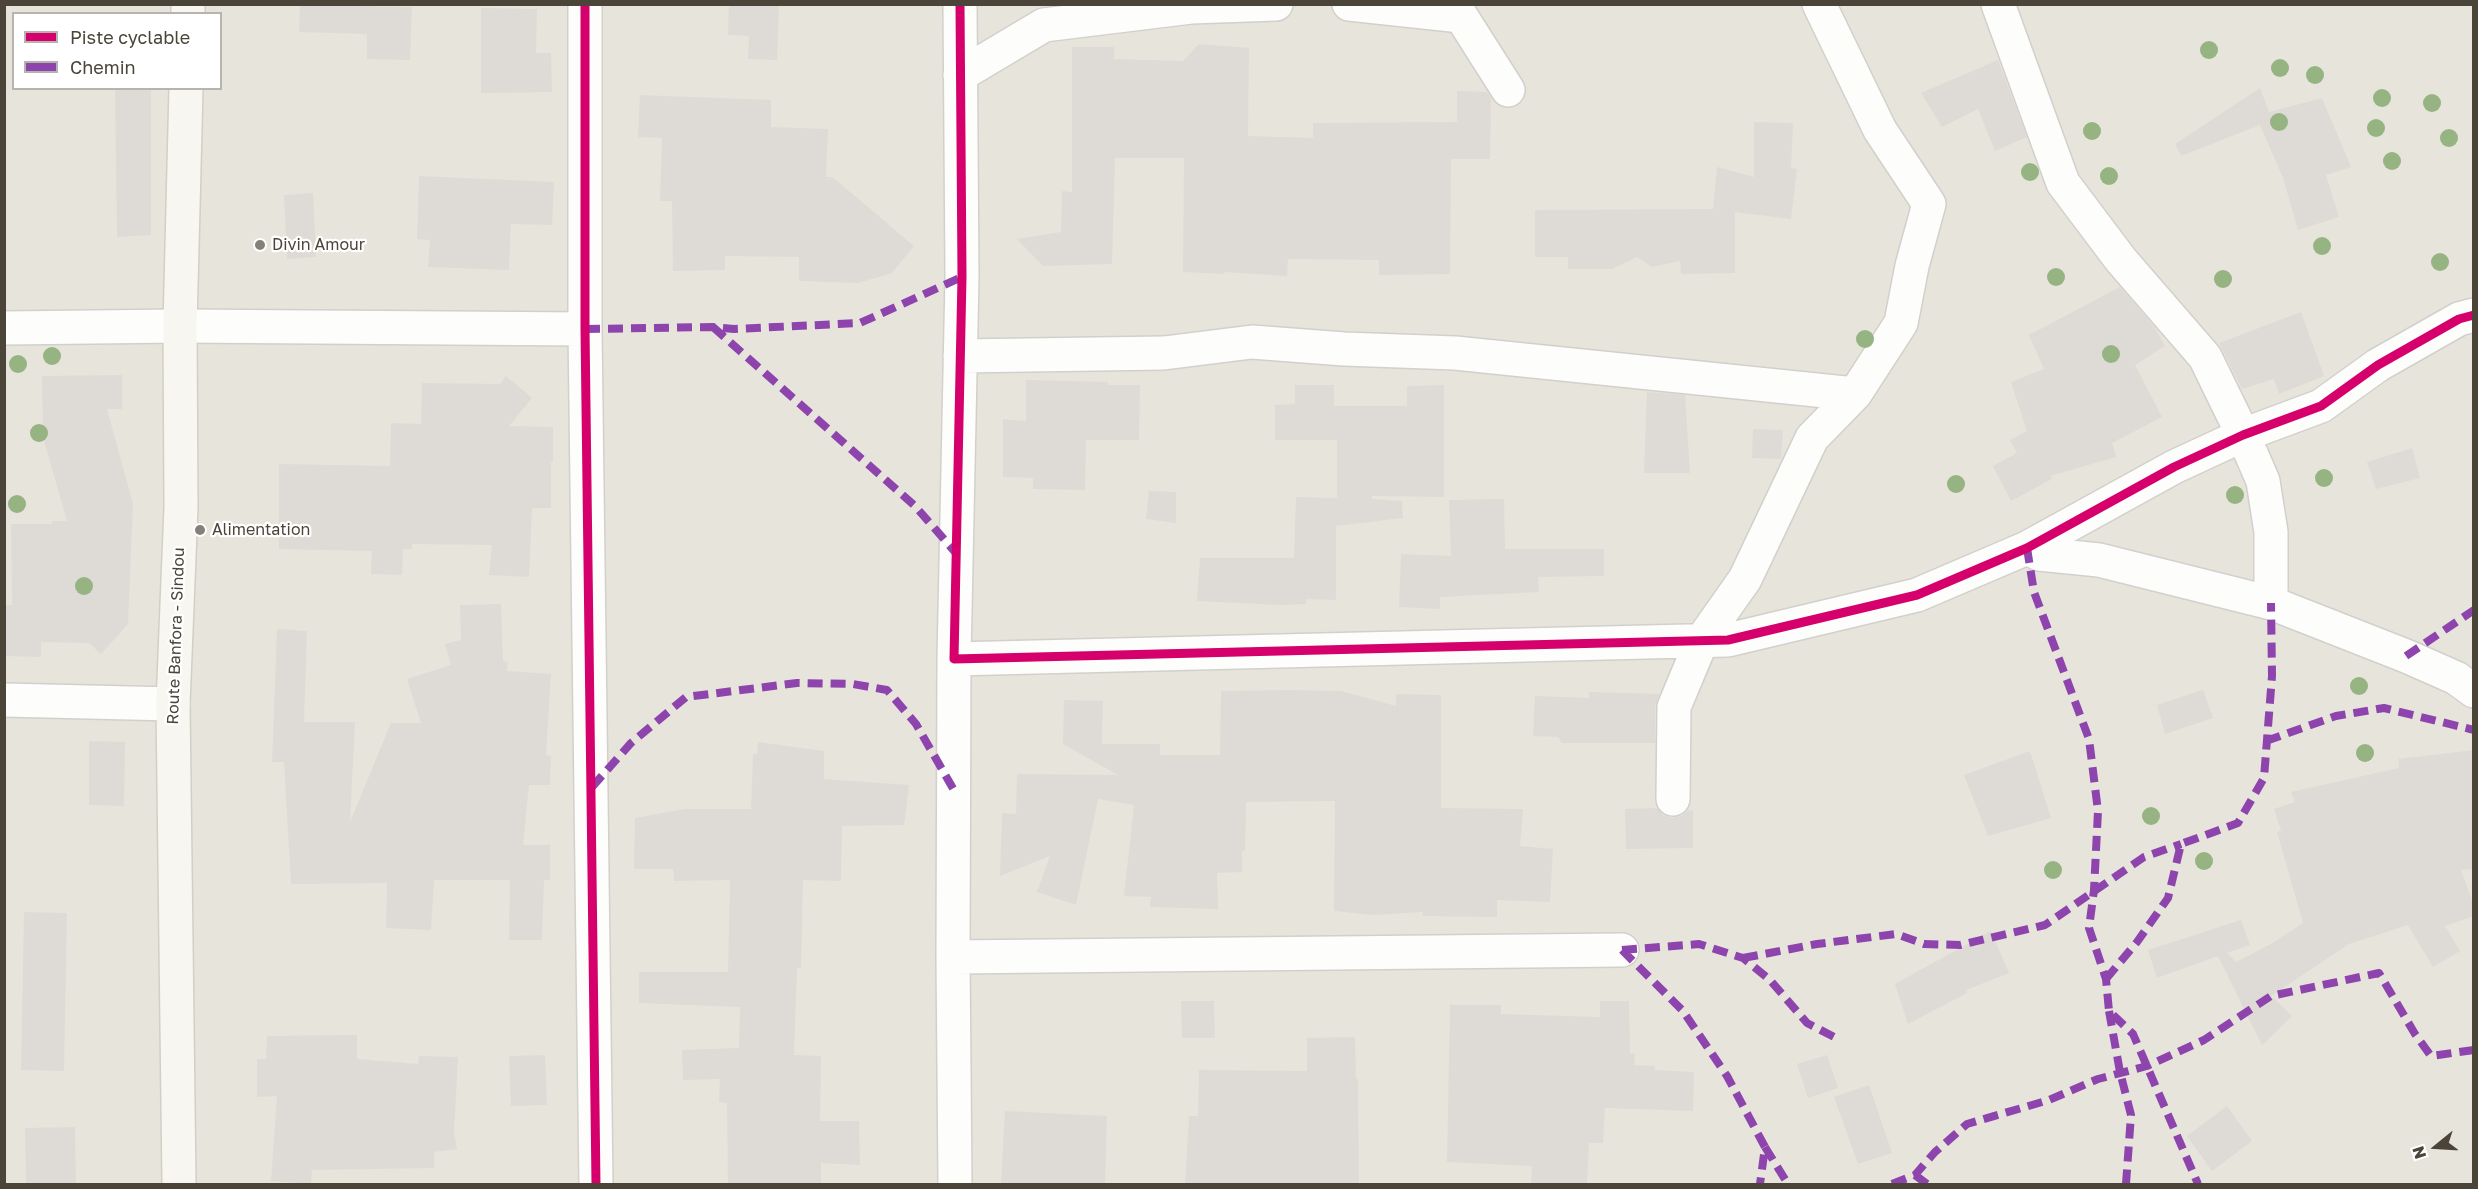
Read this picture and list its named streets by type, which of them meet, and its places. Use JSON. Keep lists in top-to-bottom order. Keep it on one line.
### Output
{"streets":{"main road":["Route Banfora - Sindou"]},"places":["Divin Amour","Alimentation"],"legend":["Piste cyclable","Chemin"],"north":"left"}
